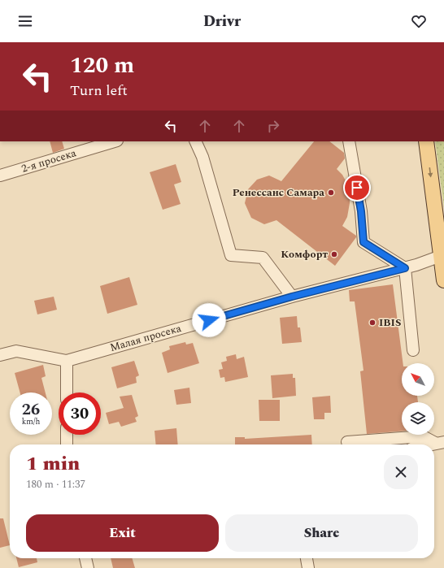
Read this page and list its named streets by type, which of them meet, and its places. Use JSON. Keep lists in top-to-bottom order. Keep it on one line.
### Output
{"streets":{"street":["2-я просека","Малая просека"]},"places":["Ренессанс Самара","Комфорт","IBIS"],"north":"top left","page":{"header":"Drivr","turn":["120 m","Turn left"],"speed":"26 km/h","limit":"30","heading":["1 min","180 m · 11:37"],"buttons":["Exit","Share"]}}
